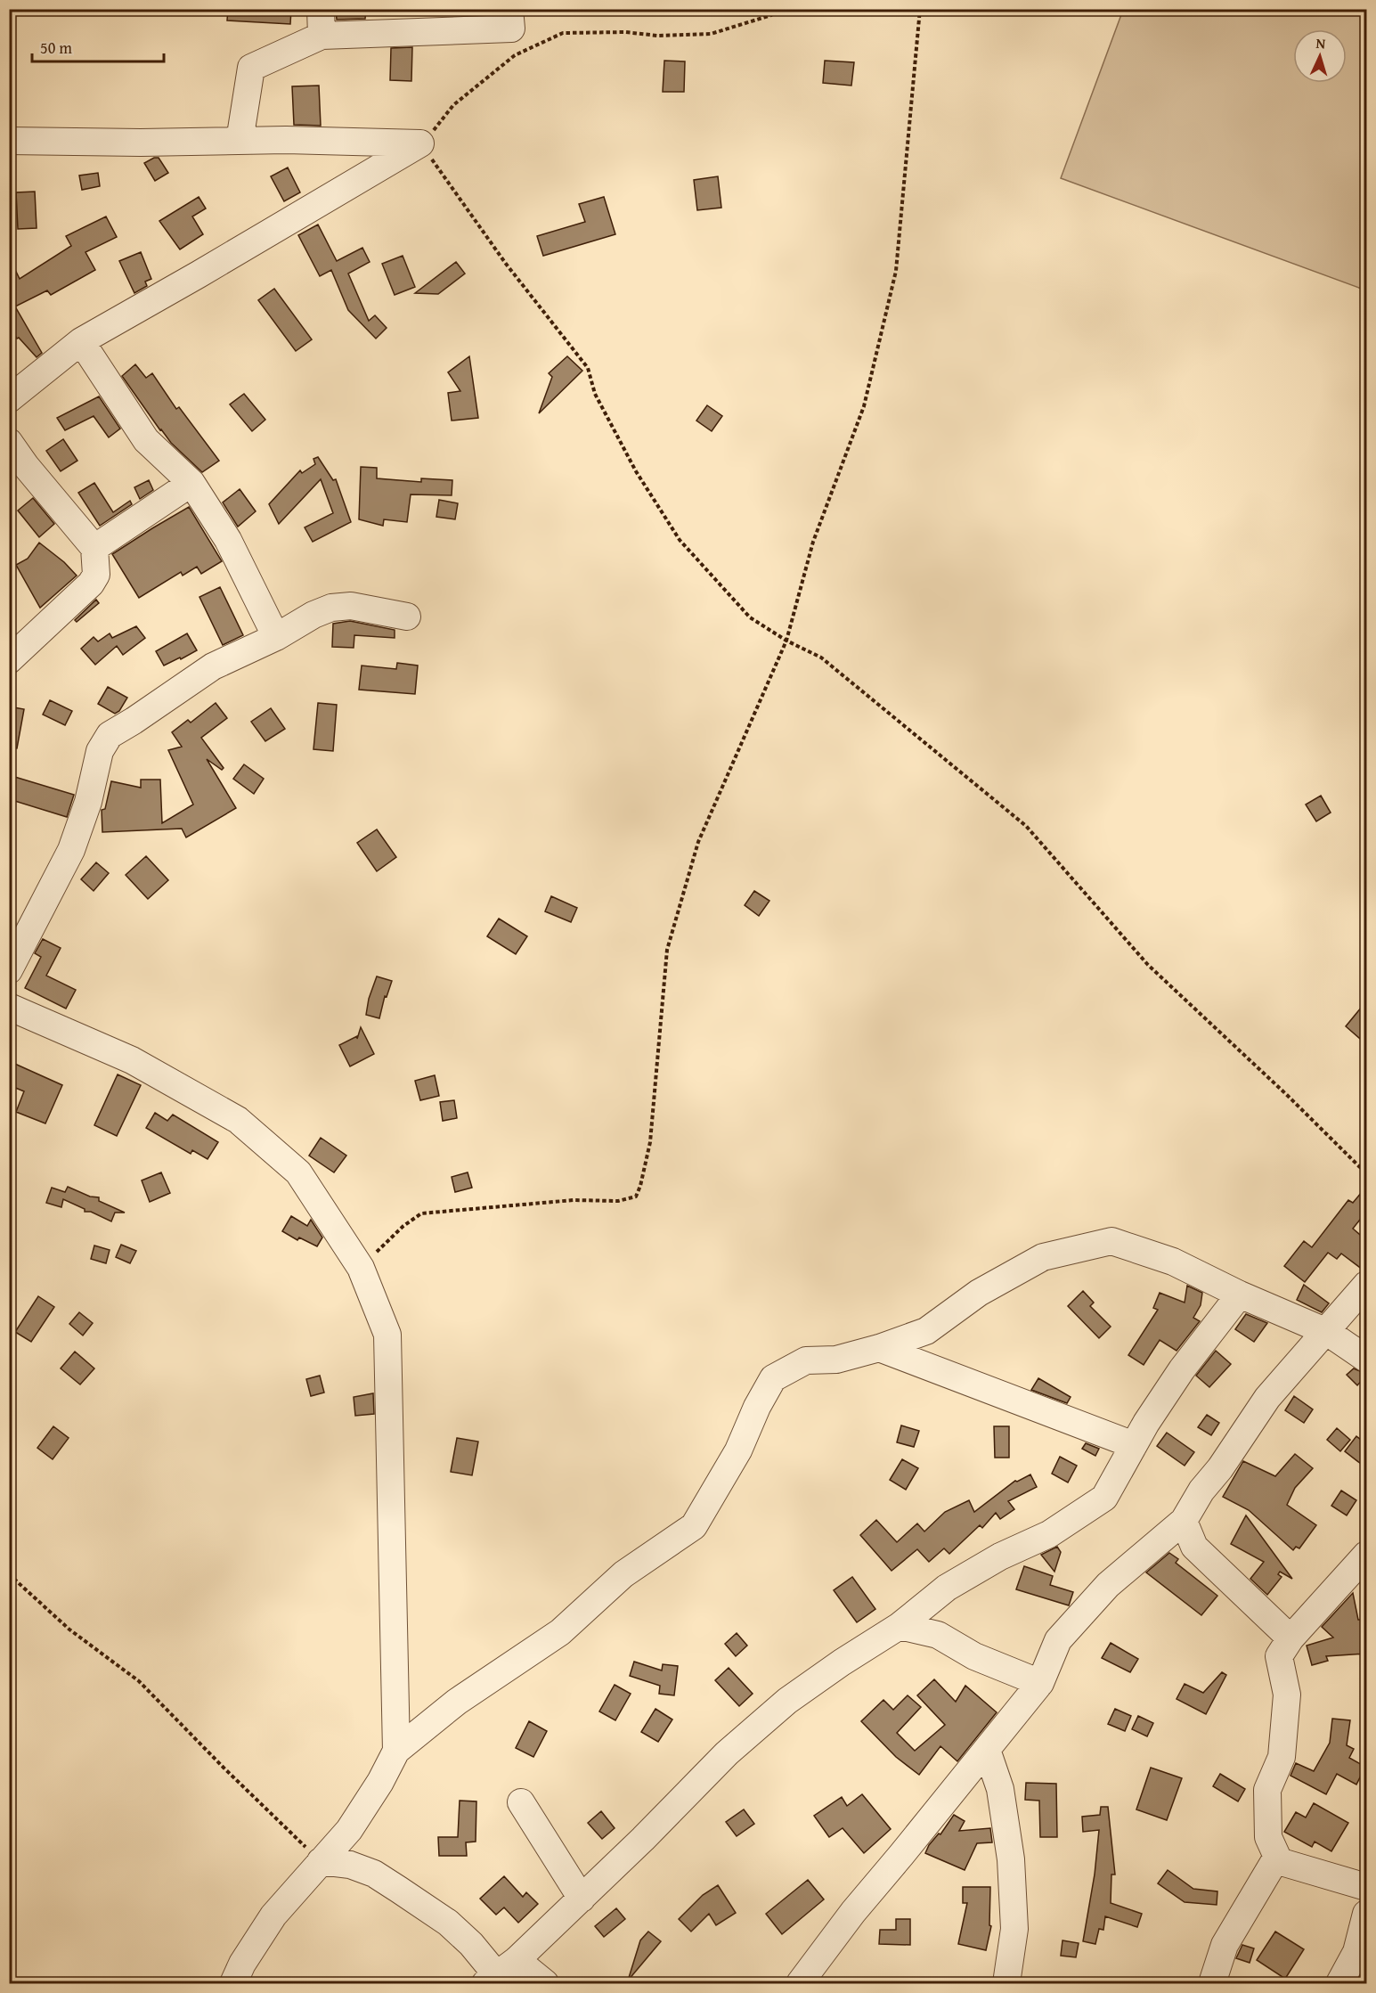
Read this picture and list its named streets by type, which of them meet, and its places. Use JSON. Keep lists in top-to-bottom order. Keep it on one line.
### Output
{"scale_bar":"50 m","north":"top"}
